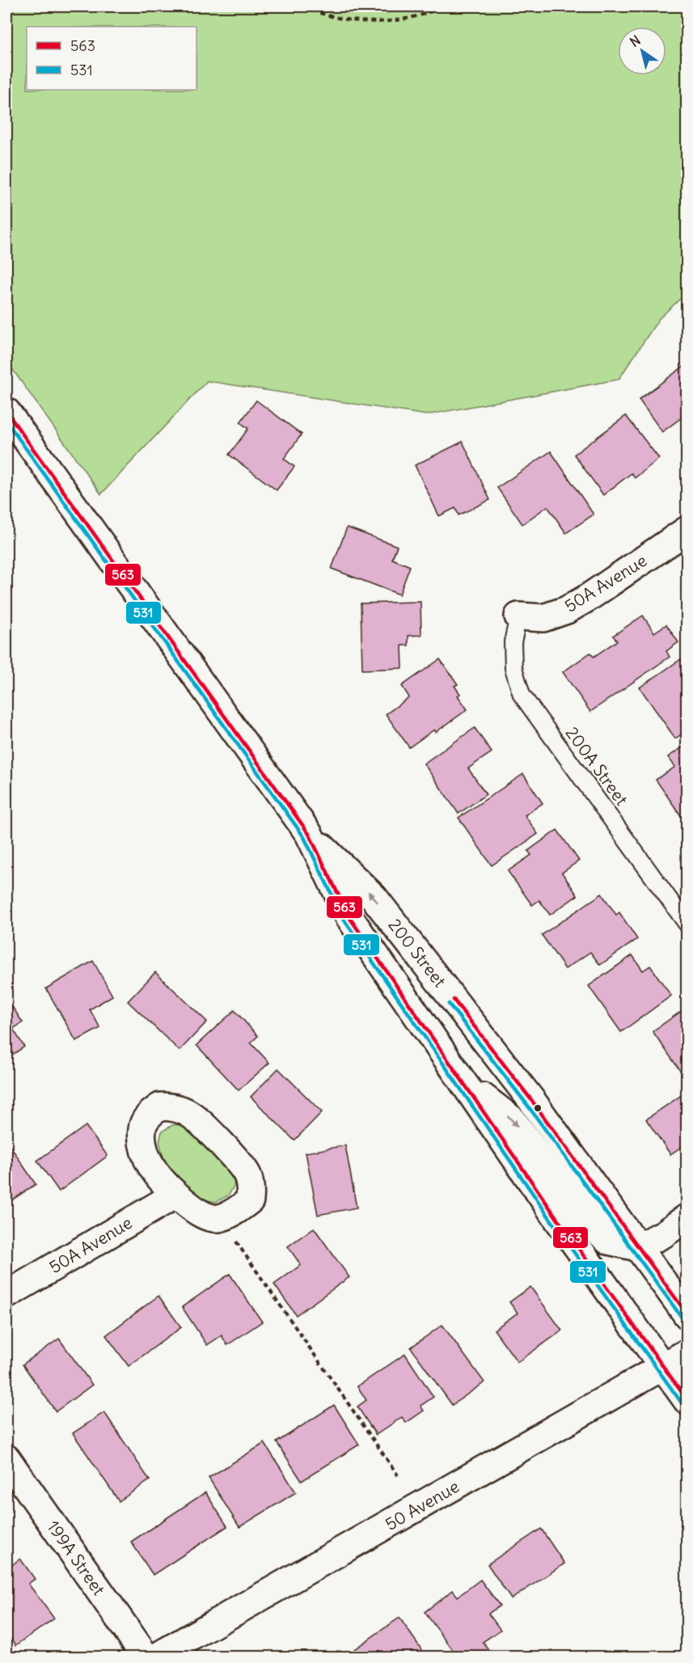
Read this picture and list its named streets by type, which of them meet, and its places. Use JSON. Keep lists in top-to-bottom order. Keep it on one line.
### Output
{"streets":{"main road":["50A Avenue","200 Street","50 Avenue","199A Street"],"lane":["200A Street"]},"crossings":[["50A Avenue","200A Street"],["200 Street","50 Avenue"]],"lines":["transit line 563","transit line 531"],"legend":["563","531"],"north":"top left"}
